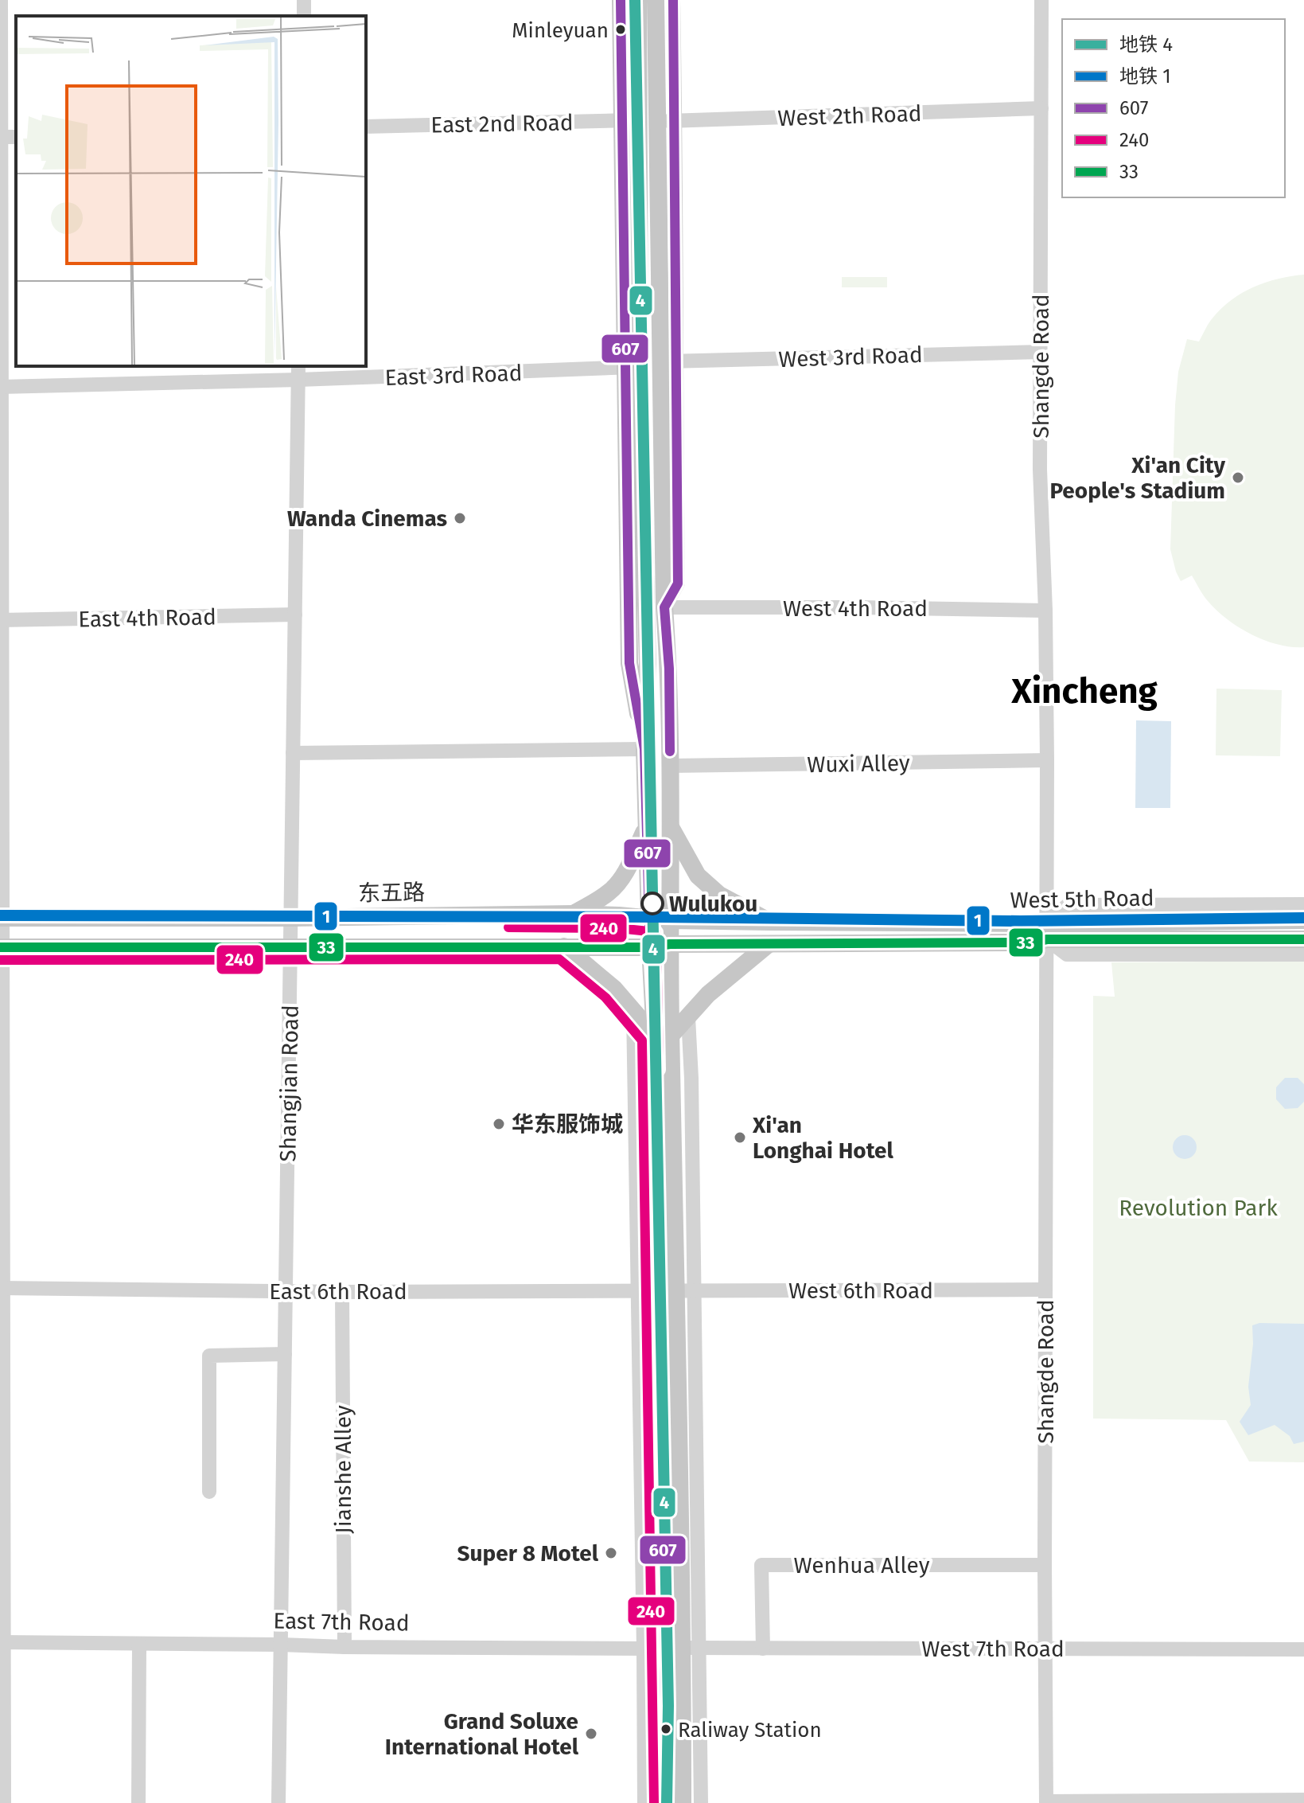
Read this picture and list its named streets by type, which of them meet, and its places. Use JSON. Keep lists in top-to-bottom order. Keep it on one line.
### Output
{"streets":{"main road":["东五路","West 5th Road"],"street":["West 2th Road","East 2nd Road","West 3rd Road","Shangde Road","East 3rd Road","West 4th Road","East 4th Road","Wuxi Alley","Shangjian Road","West 6th Road","East 6th Road","Jianshe Alley","Wenhua Alley","East 7th Road","West 7th Road"]},"crossings":[["West 2th Road","East 2nd Road"],["West 2th Road","Shangde Road"],["West 3rd Road","Shangde Road"],["Shangde Road","West 4th Road"],["Shangde Road","Wuxi Alley"],["Shangde Road","West 5th Road"],["Shangde Road","West 6th Road"],["Shangde Road","Wenhua Alley"],["Shangde Road","West 7th Road"],["East 3rd Road","Shangjian Road"],["East 4th Road","Shangjian Road"],["东五路","West 5th Road"],["东五路","Shangjian Road"],["West 5th Road","Shangjian Road"],["Shangjian Road","East 6th Road"],["Shangjian Road","East 7th Road"],["West 6th Road","East 6th Road"],["East 6th Road","Jianshe Alley"],["Jianshe Alley","East 7th Road"],["Wenhua Alley","West 7th Road"],["East 7th Road","West 7th Road"]],"districts":["Xincheng"],"parks":["Revolution Park"],"places":["Minleyuan","Xi'an City People's Stadium","Wanda Cinemas","Wulukou","华东服饰城","Xi'an Longhai Hotel","Super 8 Motel","Raliway Station","Grand Soluxe International Hotel"],"lines":["metro line 4","transit line 607","metro line 1","transit line 240","transit line 33"],"legend":["地铁 4","地铁 1","607","240","33"]}
